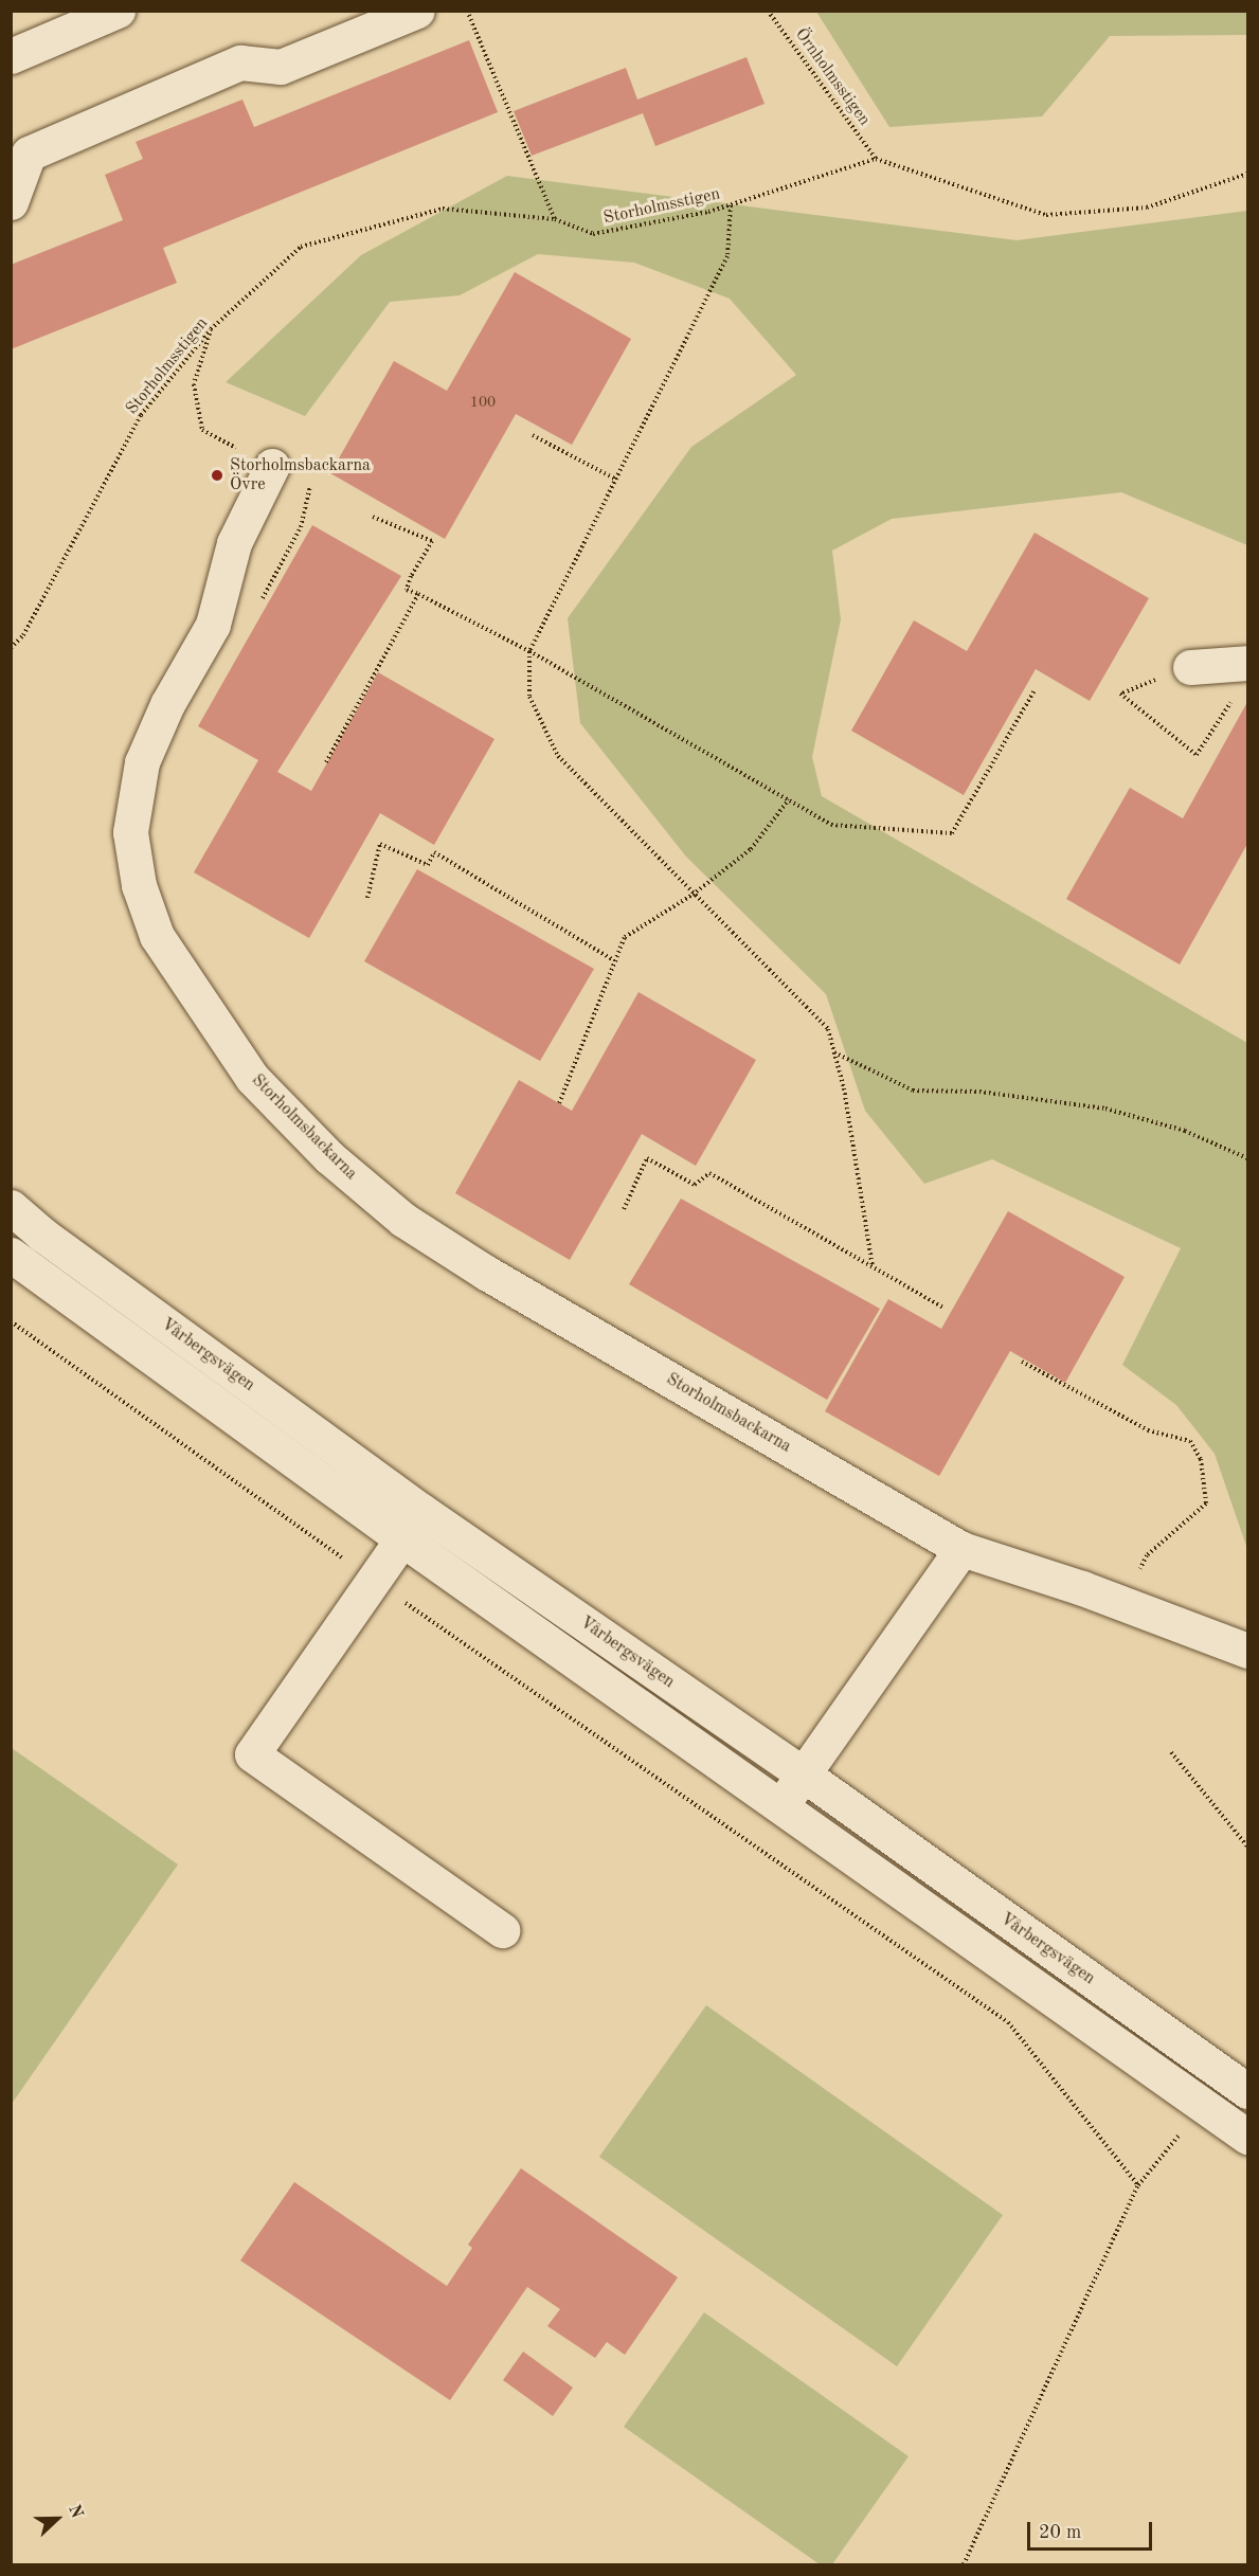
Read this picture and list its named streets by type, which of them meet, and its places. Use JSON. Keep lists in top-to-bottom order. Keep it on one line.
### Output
{"streets":{"street":["Storholmsbackarna","Vårbergsvägen"],"path":["Örnholmsstigen","Storholmsstigen"]},"crossings":[["Örnholmsstigen","Storholmsstigen"]],"places":["Storholmsbackarna Övre"],"house_numbers":["100"],"scale_bar":"20 m","north":"right"}
